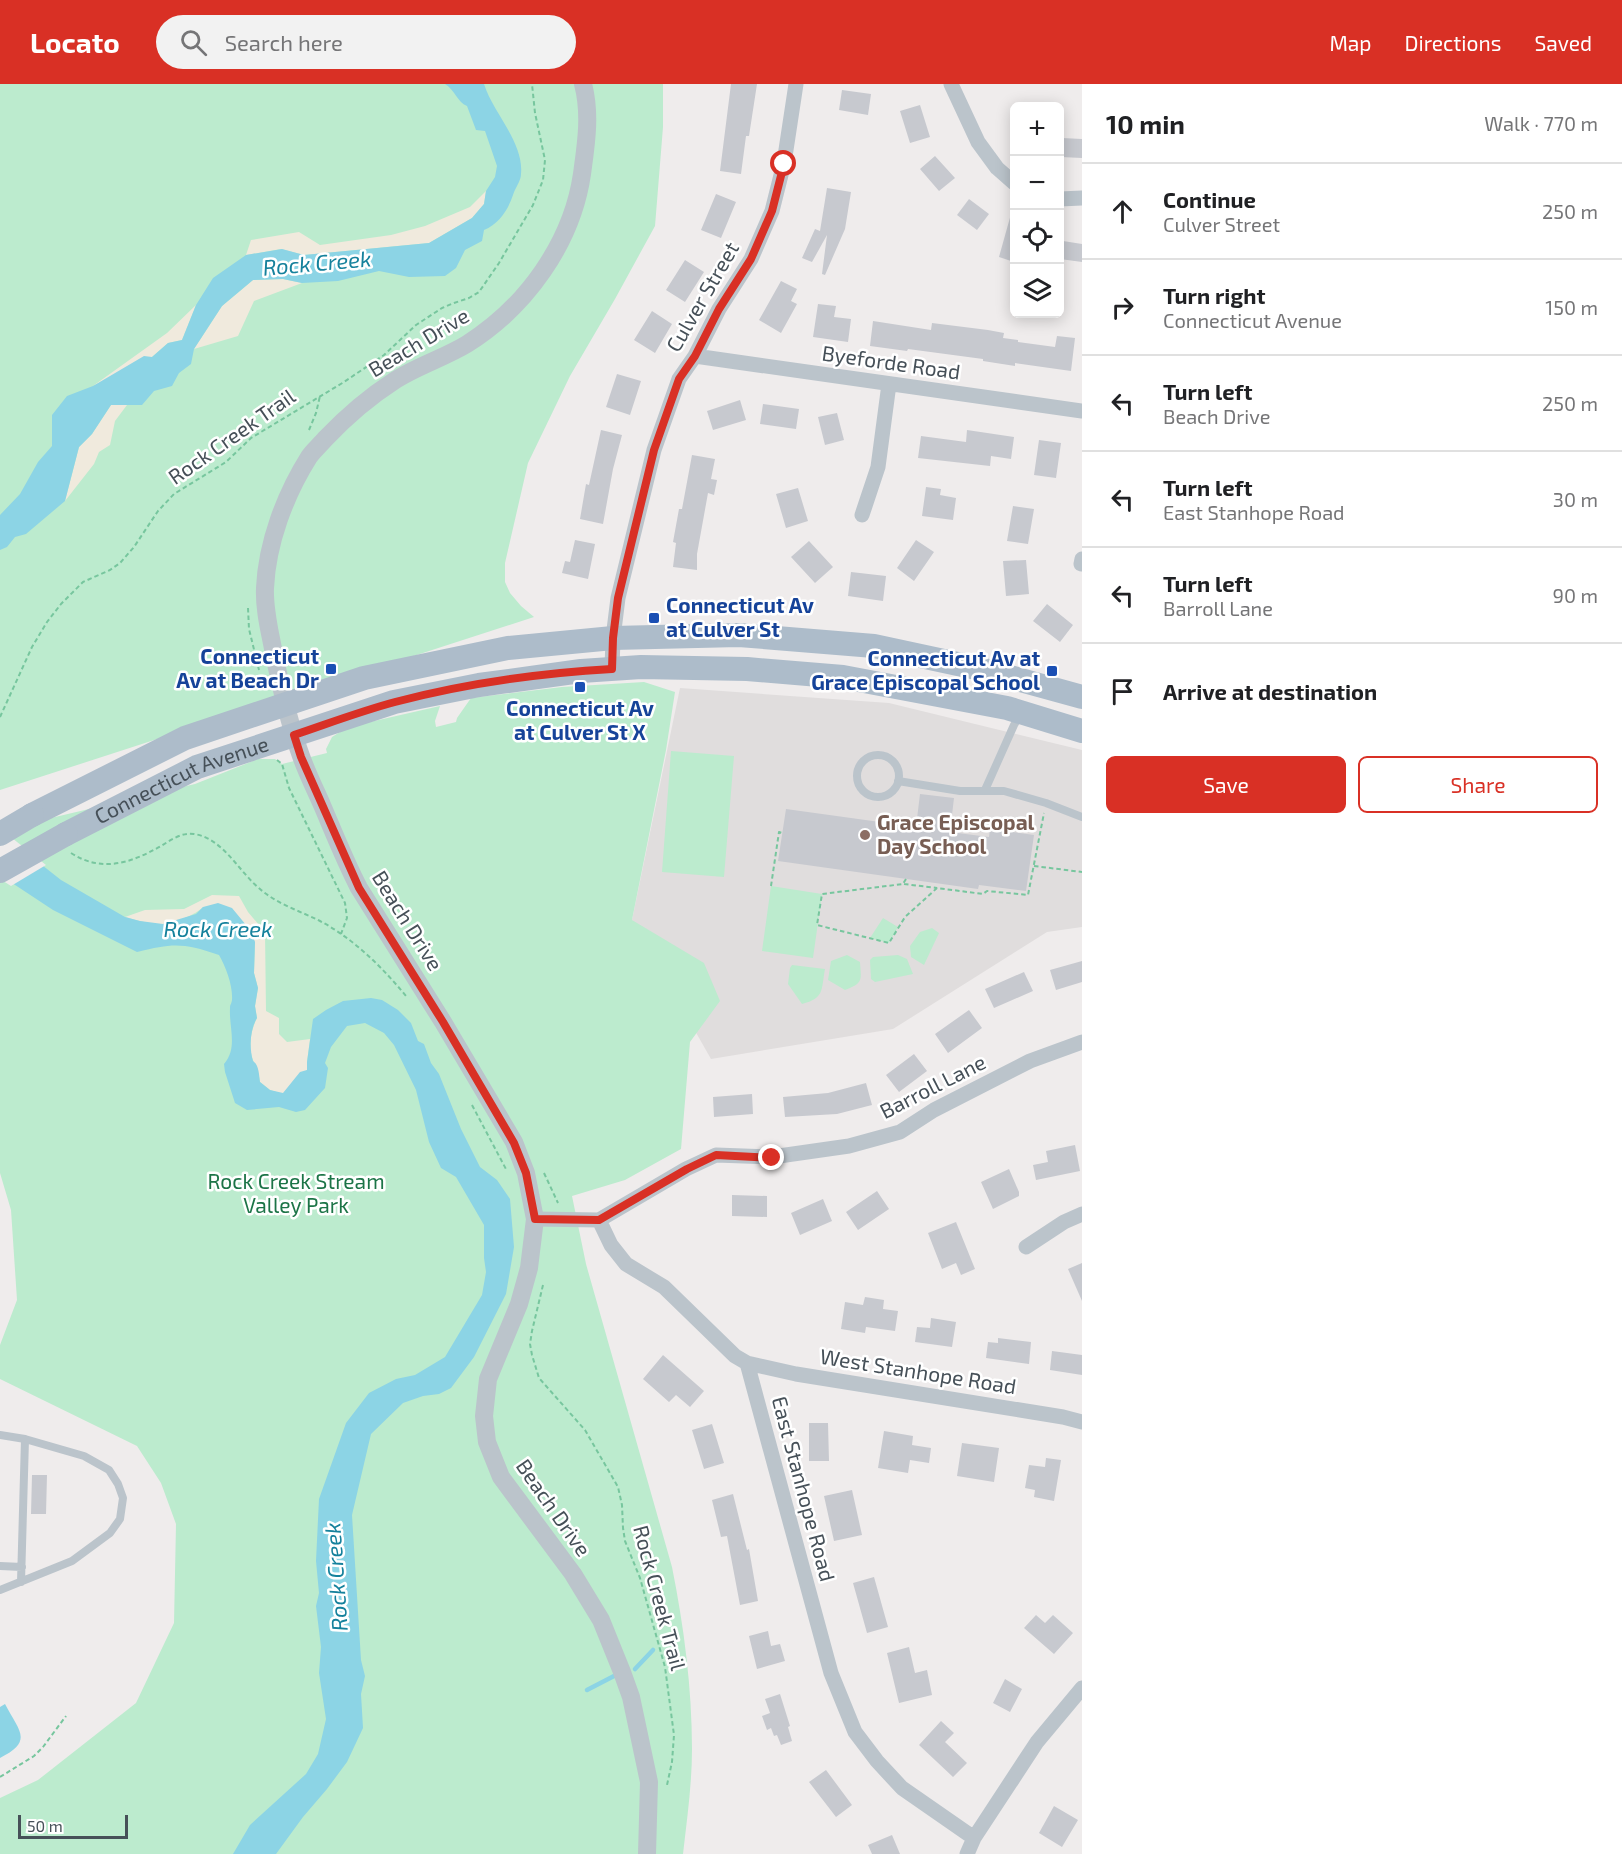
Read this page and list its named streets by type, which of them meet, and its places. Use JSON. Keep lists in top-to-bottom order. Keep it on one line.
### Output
{"streets":{"main road":["Connecticut Avenue"],"street":["Culver Street","Beach Drive","Byeforde Road","Barroll Lane","West Stanhope Road","East Stanhope Road"],"path":["Rock Creek Trail"]},"crossings":[["Culver Street","Byeforde Road"],["Culver Street","Connecticut Avenue"],["Beach Drive","Connecticut Avenue"],["West Stanhope Road","East Stanhope Road"]],"water":["Rock Creek"],"parks":["Rock Creek Stream Valley Park"],"places":{"transit":["Connecticut Av at Culver St","Connecticut Av at Beach Dr","Connecticut Av at Grace Episcopal School","Connecticut Av at Culver St X"],"other":["Grace Episcopal Day School"]},"scale_bar":"50 m","page":{"header":"Locato","search":"Search here","nav":["Map","Directions","Saved"],"heading":["10 min","Walk · 770 m"],"map_buttons":["+","−"],"list":[["Continue","Culver Street","250 m"],["Turn right","Connecticut Avenue","150 m"],["Turn left","Beach Drive","250 m"],["Turn left","East Stanhope Road","30 m"],["Turn left","Barroll Lane","90 m"],"Arrive at destination"],"buttons":["Save","Share"],"scale":"50 m"}}
